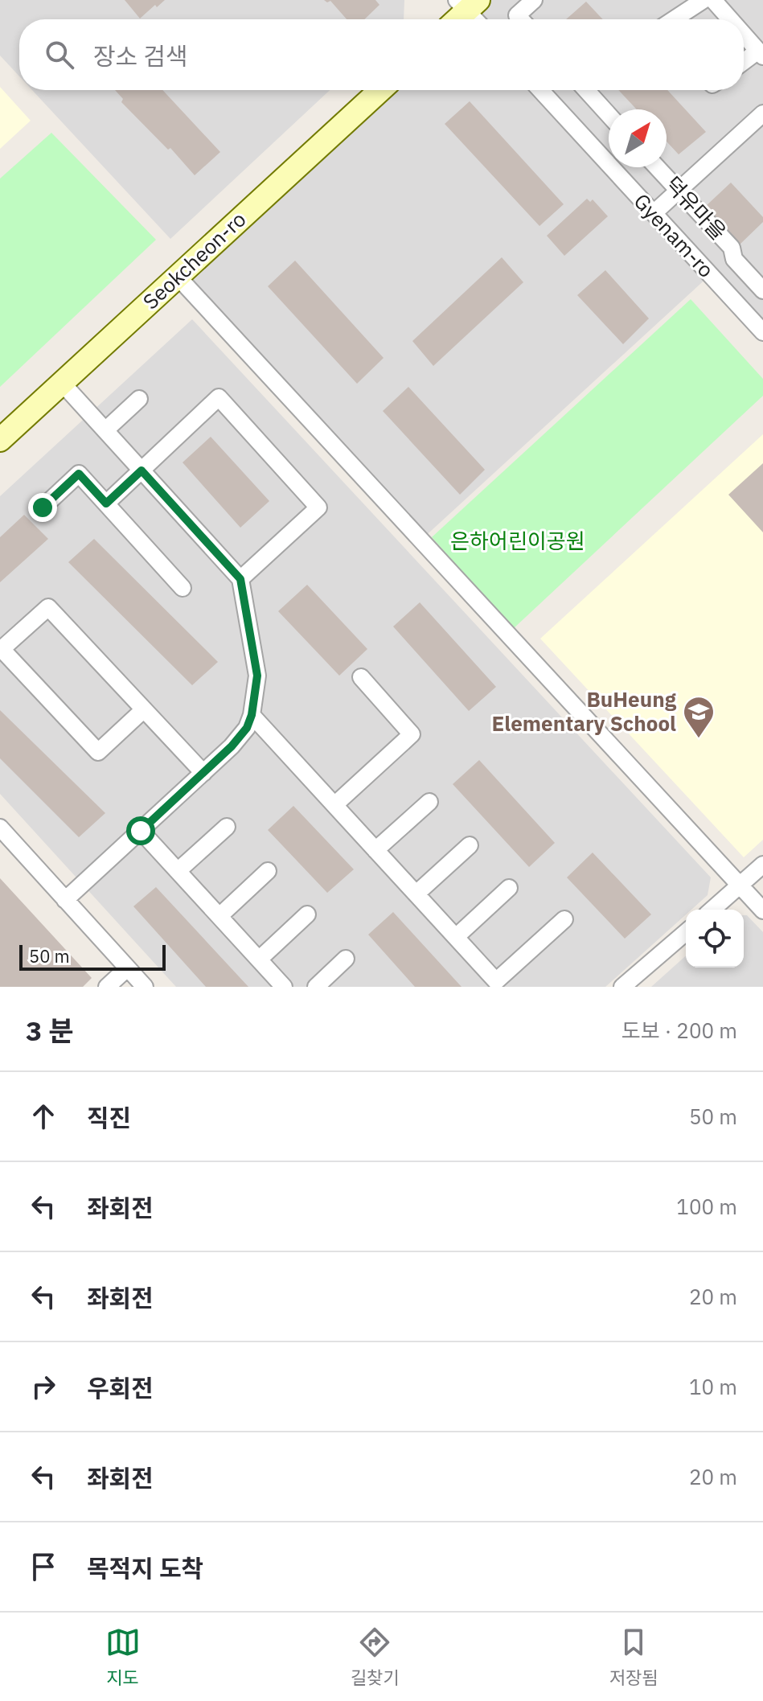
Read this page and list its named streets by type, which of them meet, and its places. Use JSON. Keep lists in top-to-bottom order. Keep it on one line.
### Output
{"streets":{"street":["덕유마을","Gyenam-ro","Seokcheon-ro"]},"parks":["은하어린이공원"],"places":{"school or university":["BuHeung Elementary School"]},"scale_bar":"50 m","north":"top right","page":{"search":"장소 검색","scale":"50 m","heading":["3 분","도보 · 200 m"],"list":[["직진","50 m"],["좌회전","100 m"],["좌회전","20 m"],["우회전","10 m"],["좌회전","20 m"],"목적지 도착"],"nav":["지도","길찾기","저장됨"]}}
